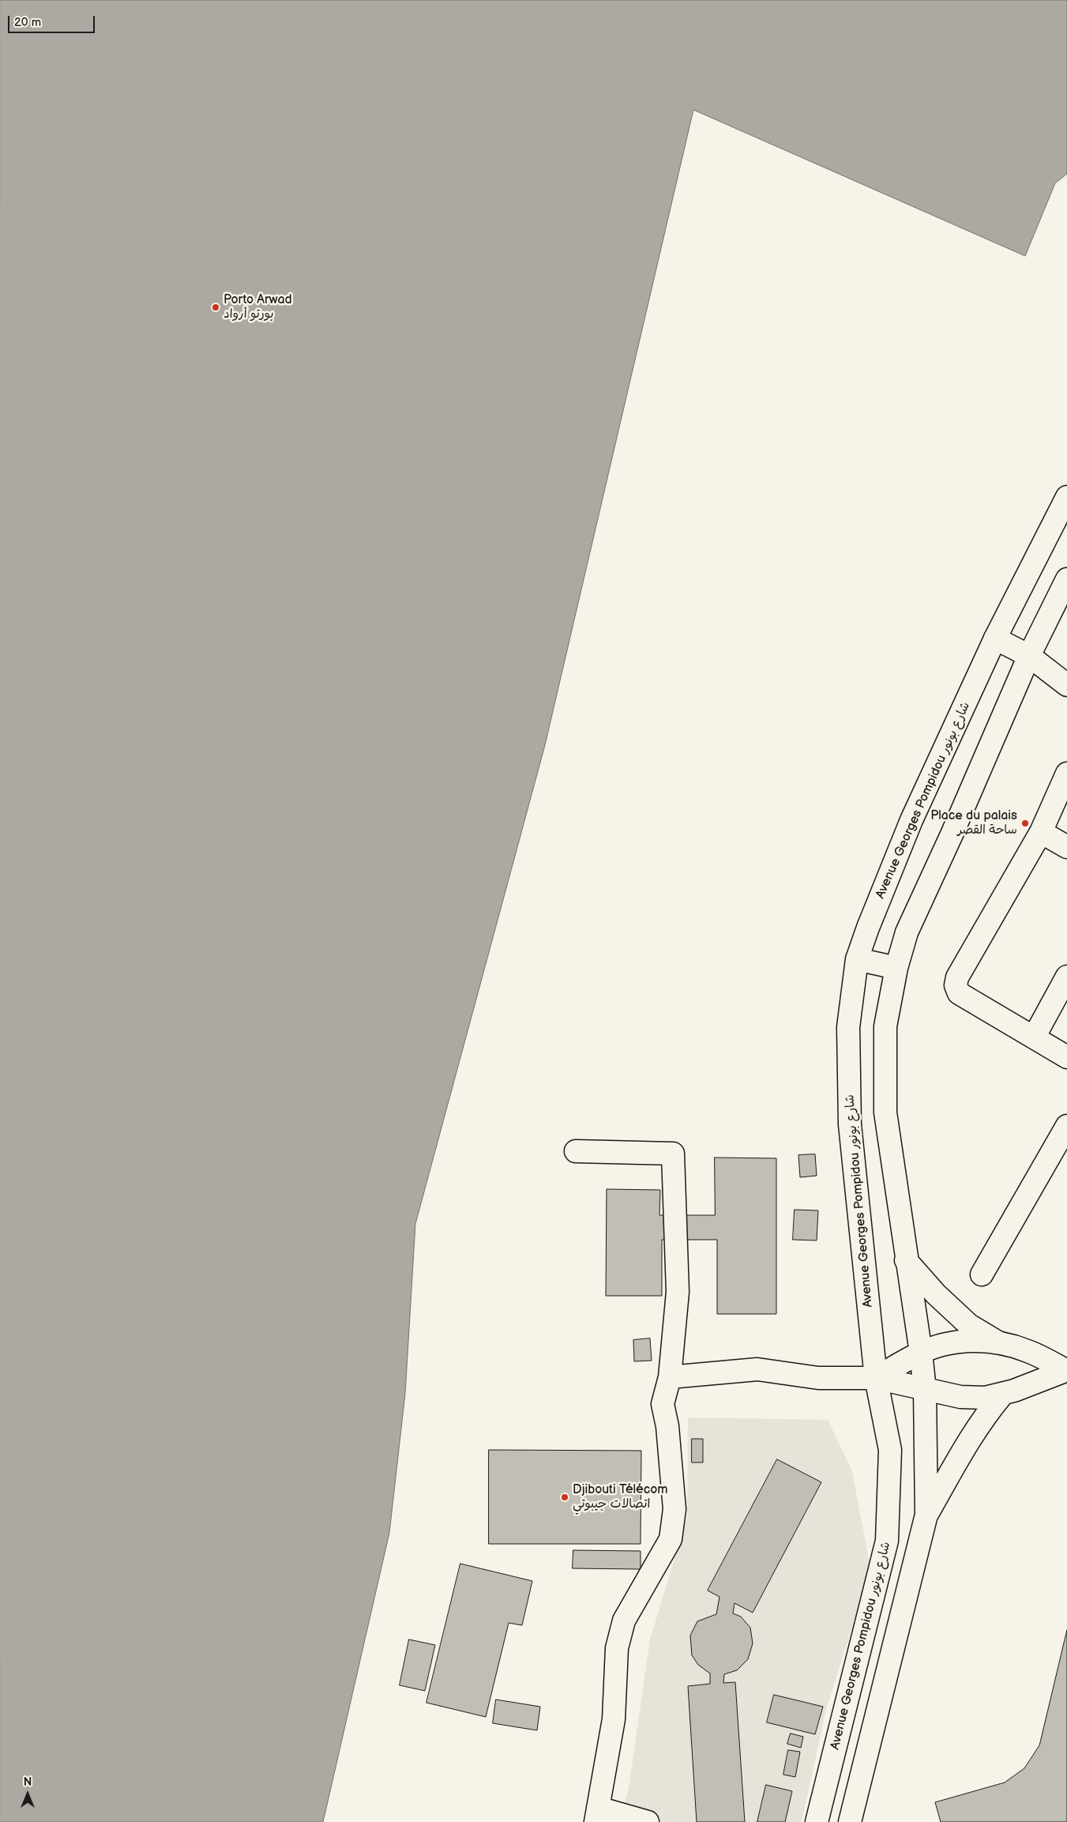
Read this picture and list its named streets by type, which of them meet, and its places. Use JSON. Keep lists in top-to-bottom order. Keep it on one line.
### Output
{"streets":{"main road":["Avenue Georges Pompidou شارع بونور"]},"places":["Porto Arwad بورتو أرواد","Place du palais ساحة القصر","Djibouti Télécom اتصالات جيبوتي"],"scale_bar":"20 m","north":"top"}
